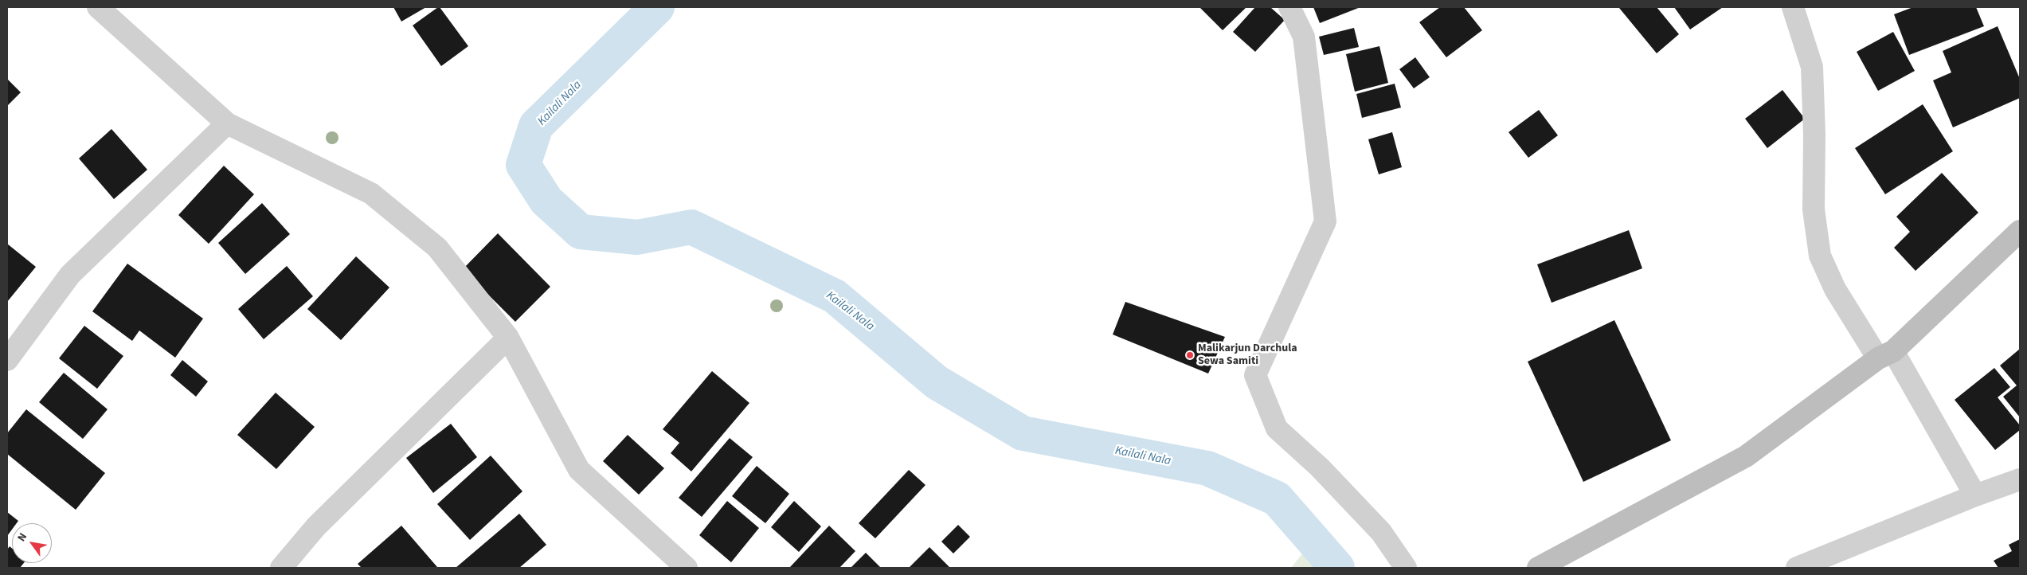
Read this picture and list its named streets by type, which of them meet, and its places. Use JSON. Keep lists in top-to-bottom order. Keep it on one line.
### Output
{"water":["Kailali Nala"],"places":["Malikarjun Darchula Sewa Samiti"],"north":"top left"}
